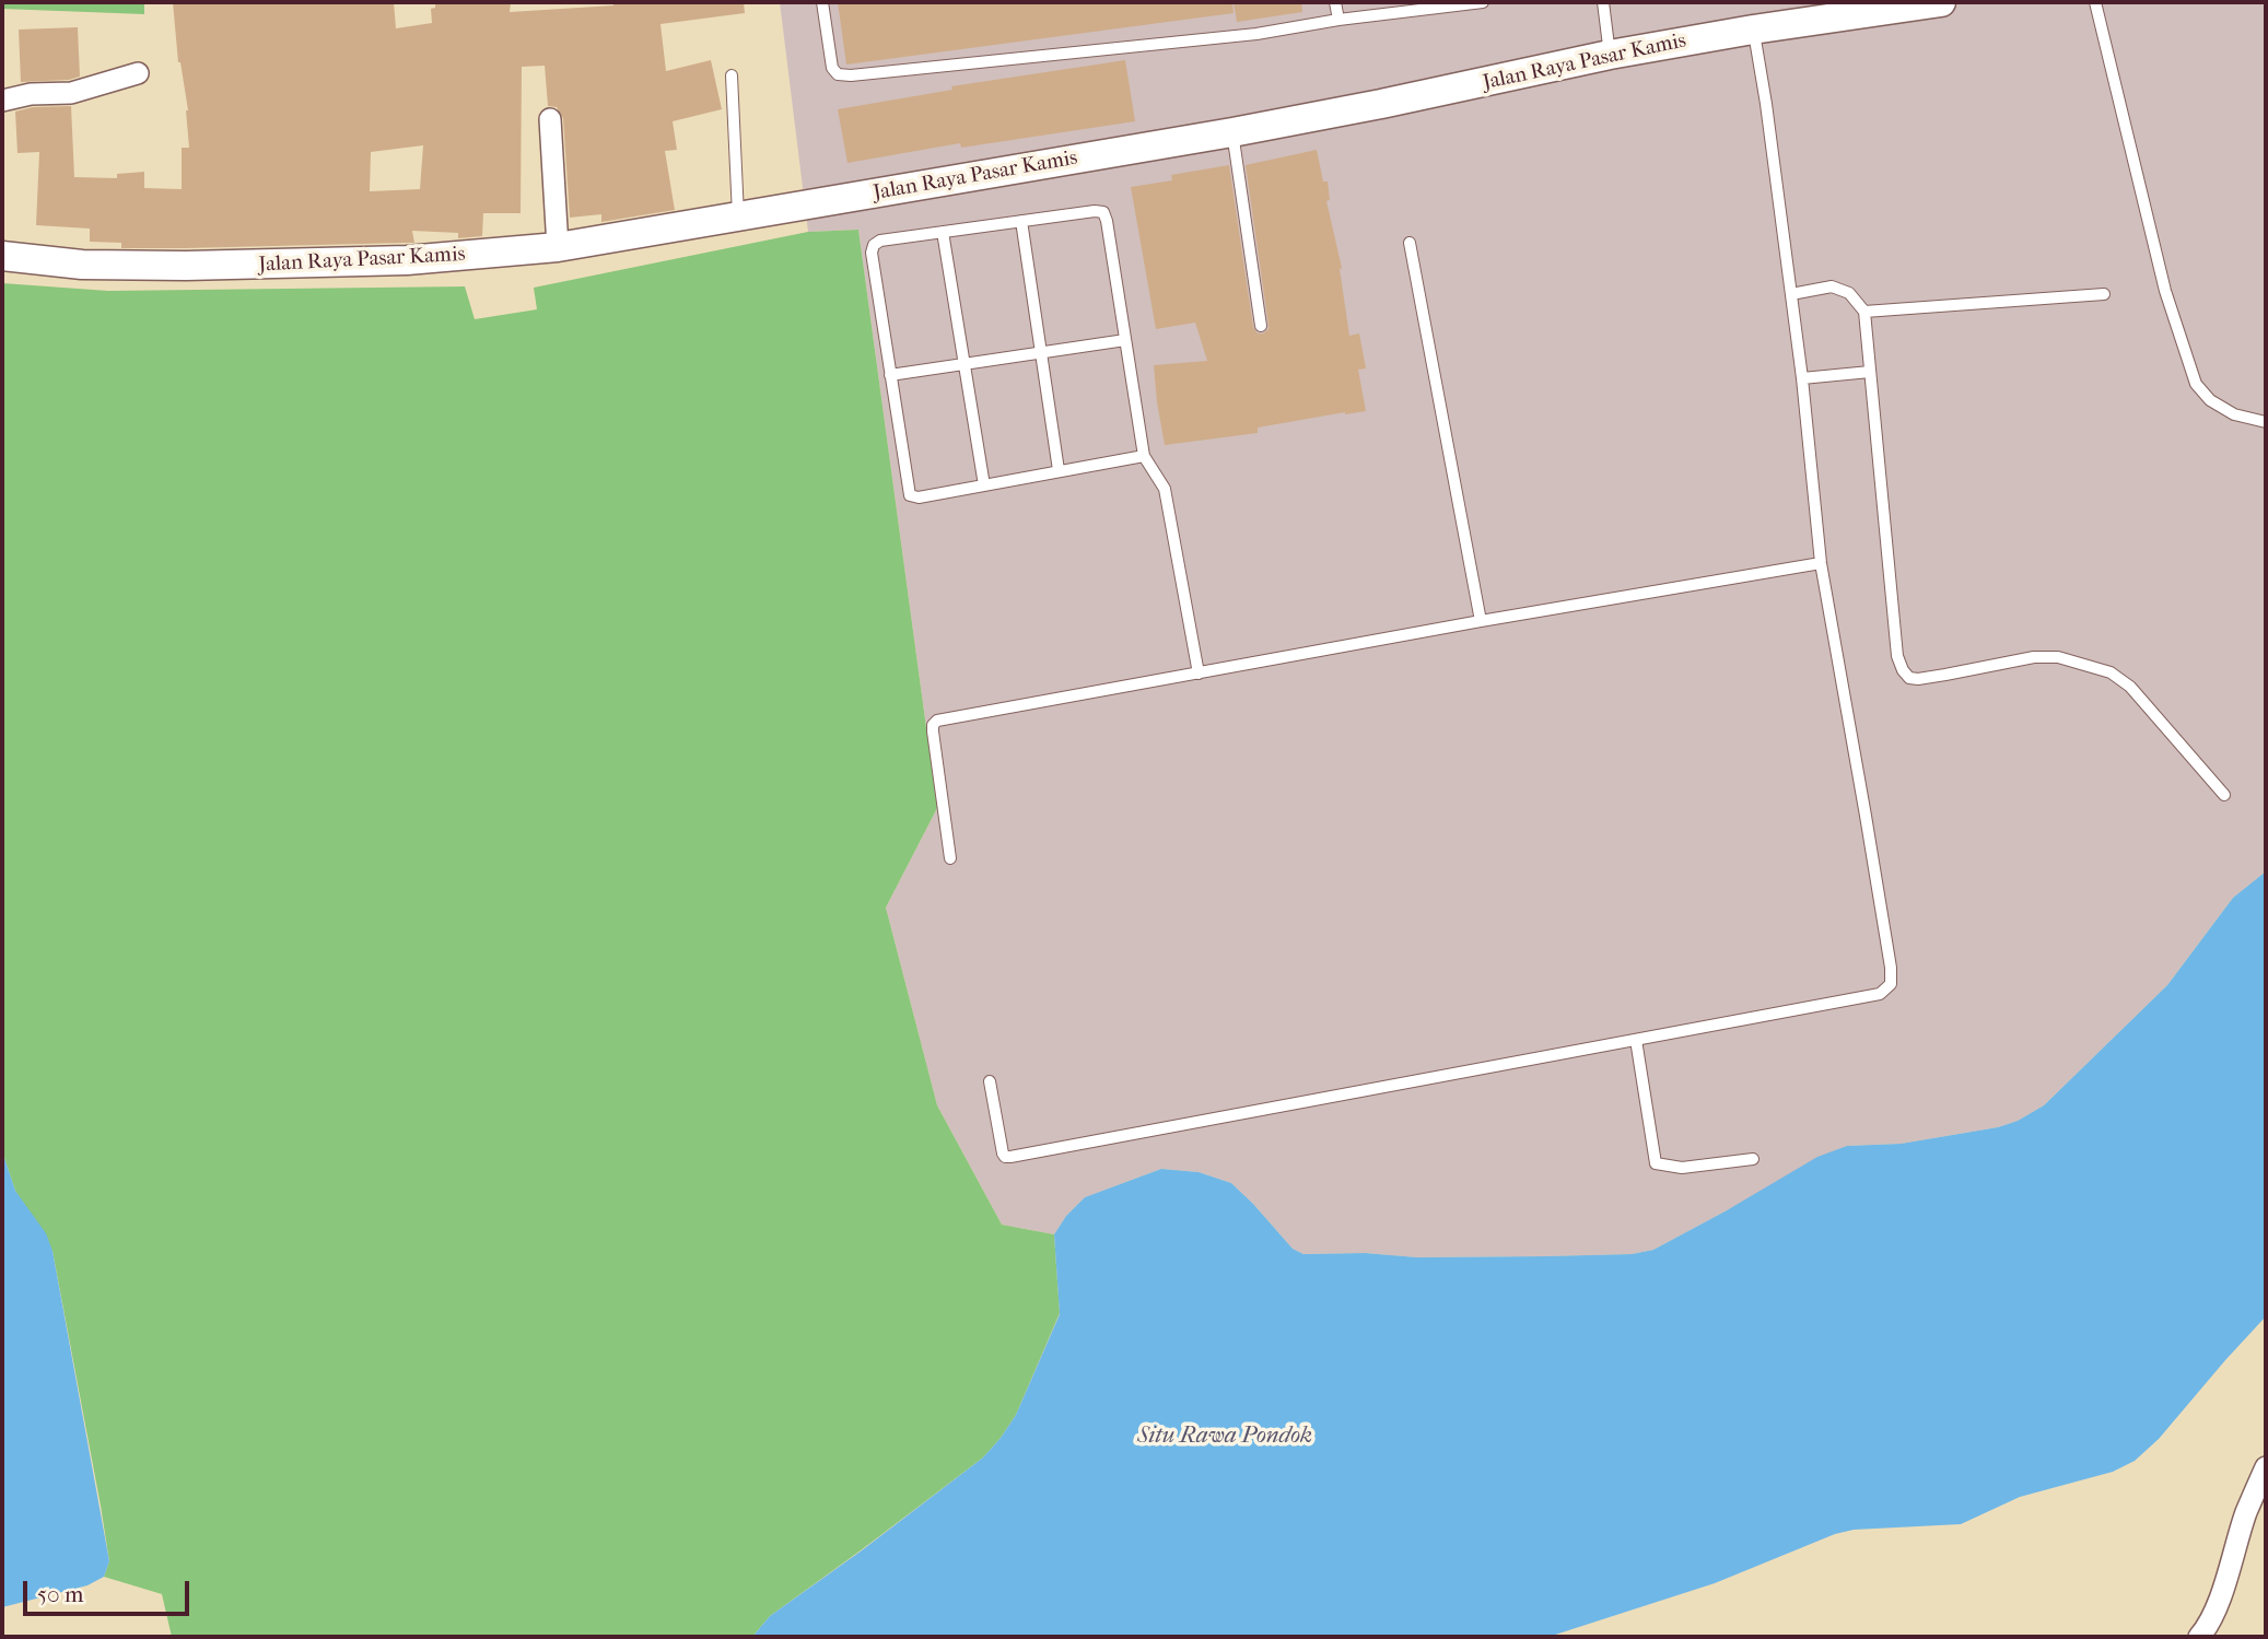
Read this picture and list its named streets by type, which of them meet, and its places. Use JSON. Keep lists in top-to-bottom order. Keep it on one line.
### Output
{"streets":{"main road":["Jalan Raya Pasar Kamis"]},"water":["Situ Rawa Pondok"],"scale_bar":"50 m"}
